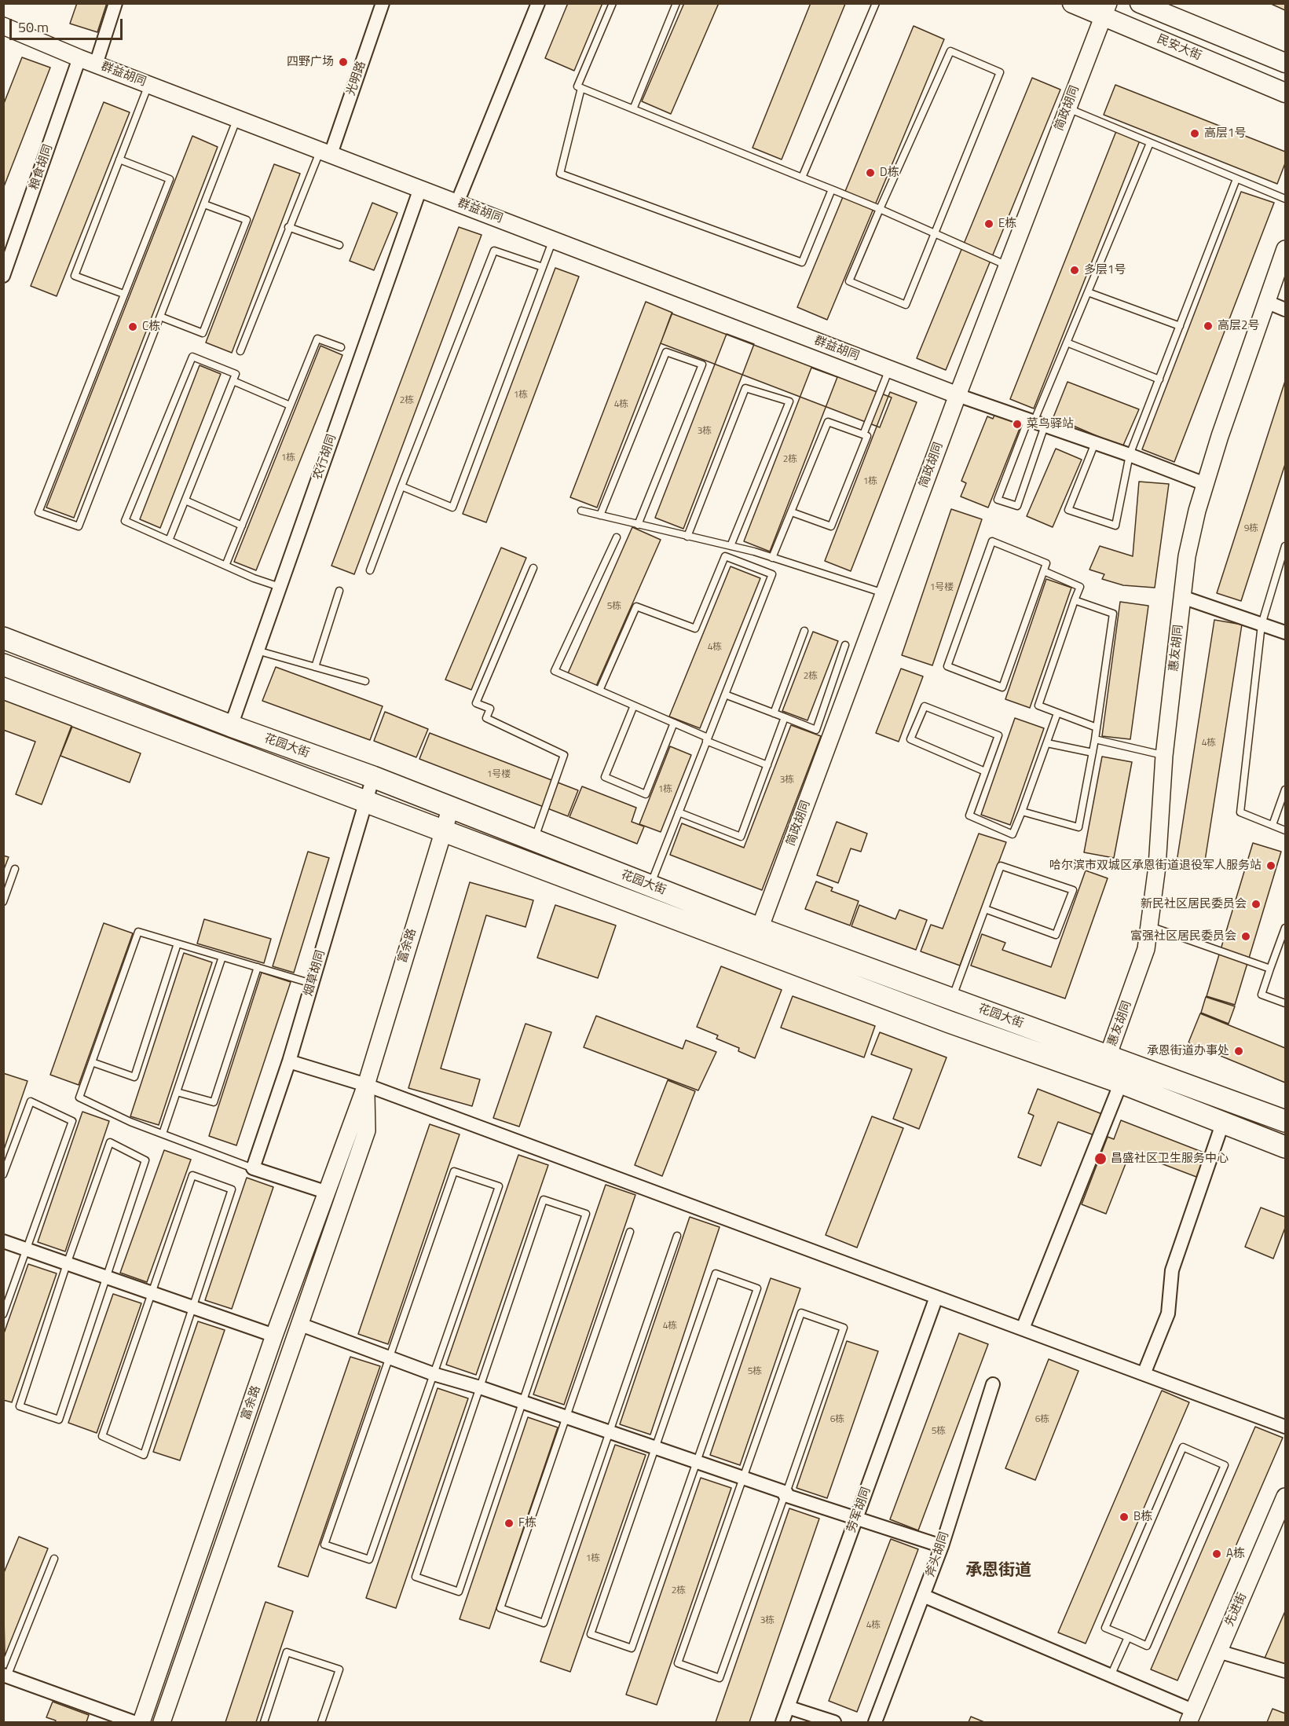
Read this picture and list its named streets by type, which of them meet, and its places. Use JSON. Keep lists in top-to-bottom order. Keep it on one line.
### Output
{"streets":{"main road":["民安大街","花园大街"],"street":["群益胡同","光明路","简政胡同","粮食胡同","农行胡同","惠友胡同","富余路","烟草胡同","劳军胡同","斧头胡同","先进街"]},"crossings":[["民安大街","简政胡同"],["群益胡同","光明路"],["群益胡同","简政胡同"],["群益胡同","粮食胡同"],["群益胡同","农行胡同"],["简政胡同","花园大街"],["农行胡同","花园大街"],["惠友胡同","花园大街"],["花园大街","富余路"],["花园大街","烟草胡同"]],"districts":["承恩街道"],"places":["四野广场","高层1号","D栋","E栋","多层1号","高层2号","C栋","菜鸟驿站","哈尔滨市双城区承恩街道退役军人服务站","新民社区居民委员会","富强社区居民委员会","承恩街道办事处","昌盛社区卫生服务中心","B栋","F栋","A栋"],"house_numbers":["1栋","2栋","4栋","3栋","1栋","2栋","1栋","9栋","1号楼","5栋","4栋","2栋","4栋","1号楼","3栋","1栋","4栋","5栋","6栋","6栋","5栋","1栋","2栋","3栋","4栋"],"scale_bar":"50 m"}
